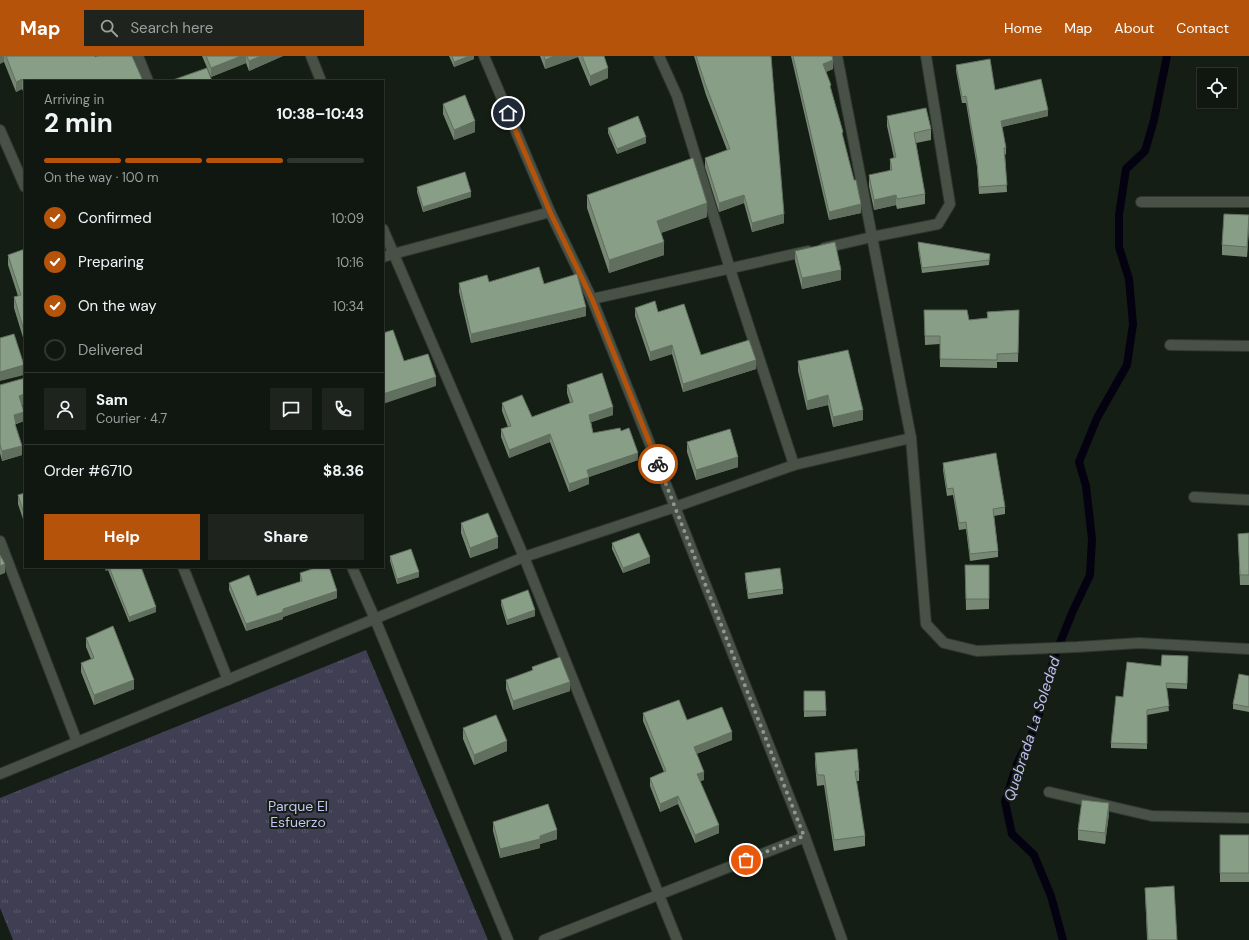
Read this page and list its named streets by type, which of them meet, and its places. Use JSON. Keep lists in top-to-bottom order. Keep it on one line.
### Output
{"water":["Quebrada La Soledad"],"parks":["Parque El Esfuerzo"],"page":{"header":"Map","search":"Search here","nav":["Home","Map","About","Contact"],"heading":["2 min","Arriving in","10:38–10:43"],"panel":["Sam","Courier · 4.7","Order #6710","$8.36"],"bar":"On the way · 100 m","list":[["Confirmed","10:09"],["Preparing","10:16"],["On the way","10:34"],"Delivered"],"buttons":["Help","Share"]}}
